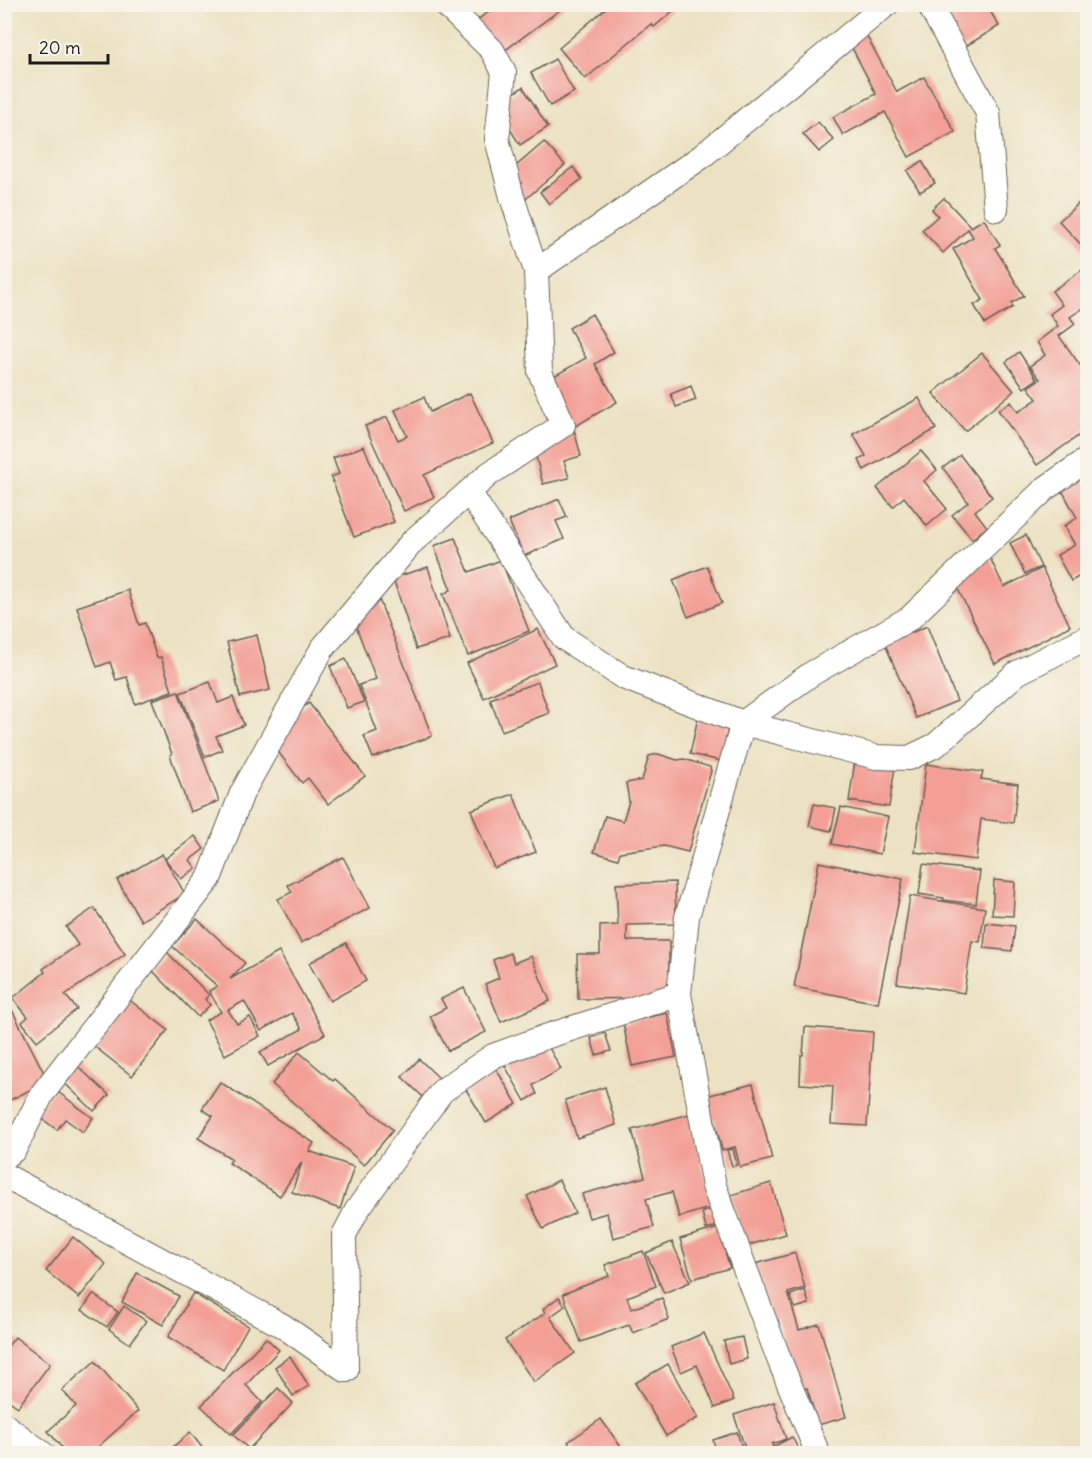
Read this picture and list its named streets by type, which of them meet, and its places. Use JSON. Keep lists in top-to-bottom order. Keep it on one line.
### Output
{"scale_bar":"20 m"}
